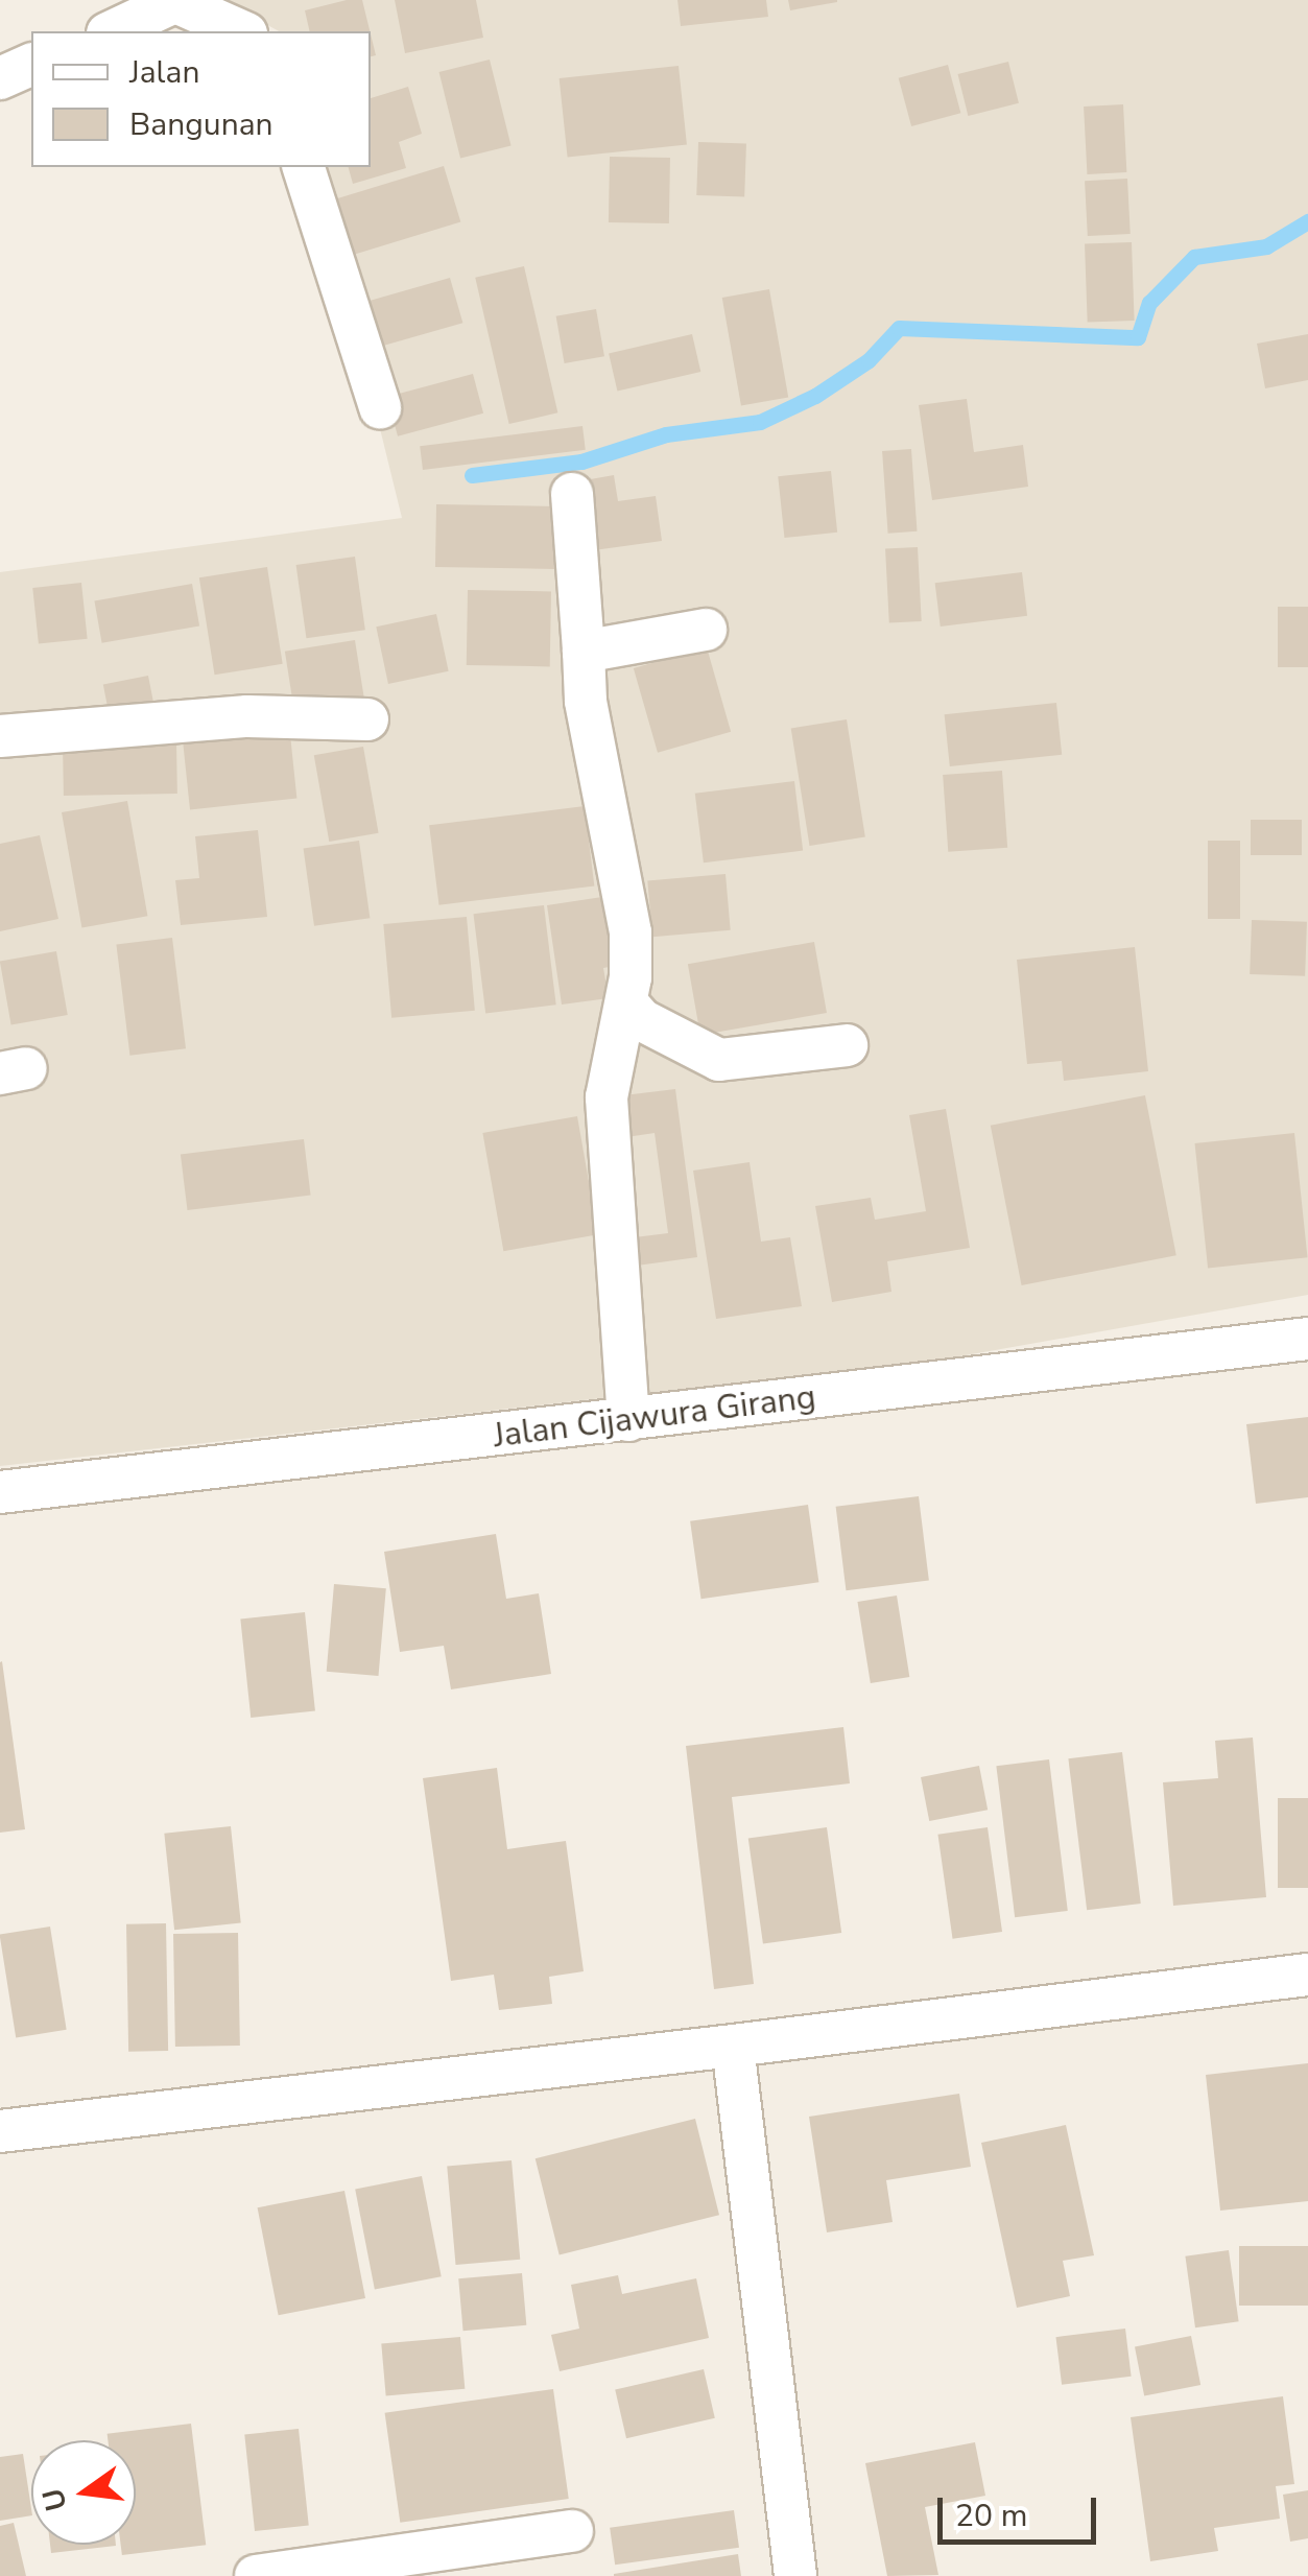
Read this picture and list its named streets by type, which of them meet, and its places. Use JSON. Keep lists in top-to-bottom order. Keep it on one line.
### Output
{"streets":{"street":["Jalan Cijawura Girang"]},"legend":["Jalan","Bangunan"],"scale_bar":"20 m","north":"left"}
